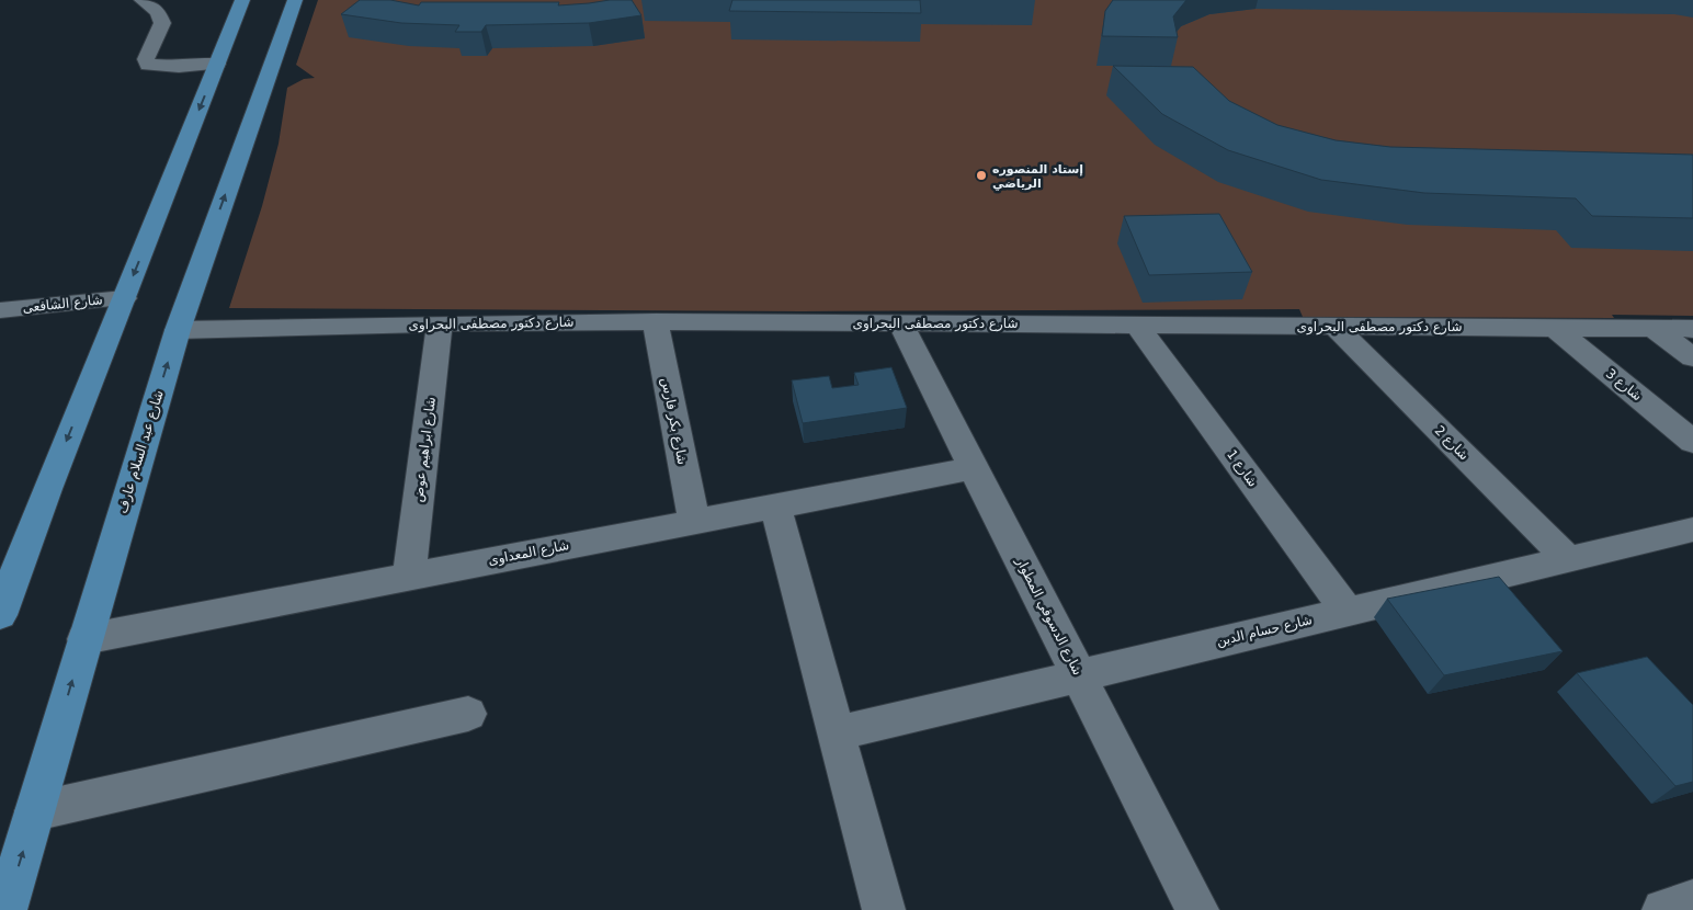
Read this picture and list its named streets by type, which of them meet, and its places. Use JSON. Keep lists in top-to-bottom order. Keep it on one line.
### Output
{"streets":{"main road":["شارع عبد السلام عارف"],"street":["شارع الشافعى","شارع دكتور مصطفى البحراوى","شارع 3","شارع بكر فارس","شارع 2","شارع ابراهيم عوض","شارع 1","شارع المعداوى","شارع الدسوقي المطوار","شارع حسام الدين"]},"crossings":[["شارع دكتور مصطفى البحراوى","شارع 3"],["شارع دكتور مصطفى البحراوى","شارع بكر فارس"],["شارع دكتور مصطفى البحراوى","شارع 2"],["شارع دكتور مصطفى البحراوى","شارع ابراهيم عوض"],["شارع دكتور مصطفى البحراوى","شارع عبد السلام عارف"],["شارع دكتور مصطفى البحراوى","شارع 1"],["شارع دكتور مصطفى البحراوى","شارع الدسوقي المطوار"],["شارع بكر فارس","شارع المعداوى"],["شارع 2","شارع حسام الدين"],["شارع ابراهيم عوض","شارع المعداوى"],["شارع عبد السلام عارف","شارع المعداوى"],["شارع 1","شارع حسام الدين"],["شارع المعداوى","شارع الدسوقي المطوار"],["شارع الدسوقي المطوار","شارع حسام الدين"]],"places":["إستاد المنصوره الرياضي"]}
